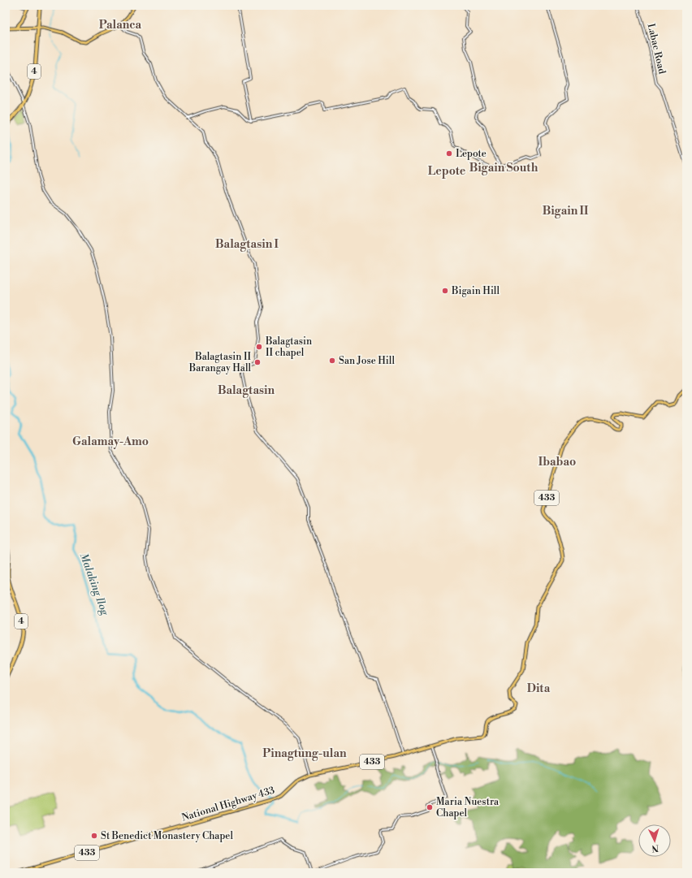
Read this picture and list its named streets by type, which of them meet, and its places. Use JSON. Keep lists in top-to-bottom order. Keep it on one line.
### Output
{"streets":{"highway":["4"],"main road":["433","National Highway 433"],"street":["Labac Road"]},"districts":["Palanca","Bigain South","Lepote","Bigain II","Balagtasin I","Balagtasin","Galamay-Amo","Ibabao","Dita","Pinagtung-ulan"],"water":["Malaking Ilog"],"places":["Lepote","Bigain Hill","Balagtasin II chapel","San Jose Hill","Balagtasin II Barangay Hall","Maria Nuestra Chapel","St Benedict Monastery Chapel"],"north":"bottom"}
